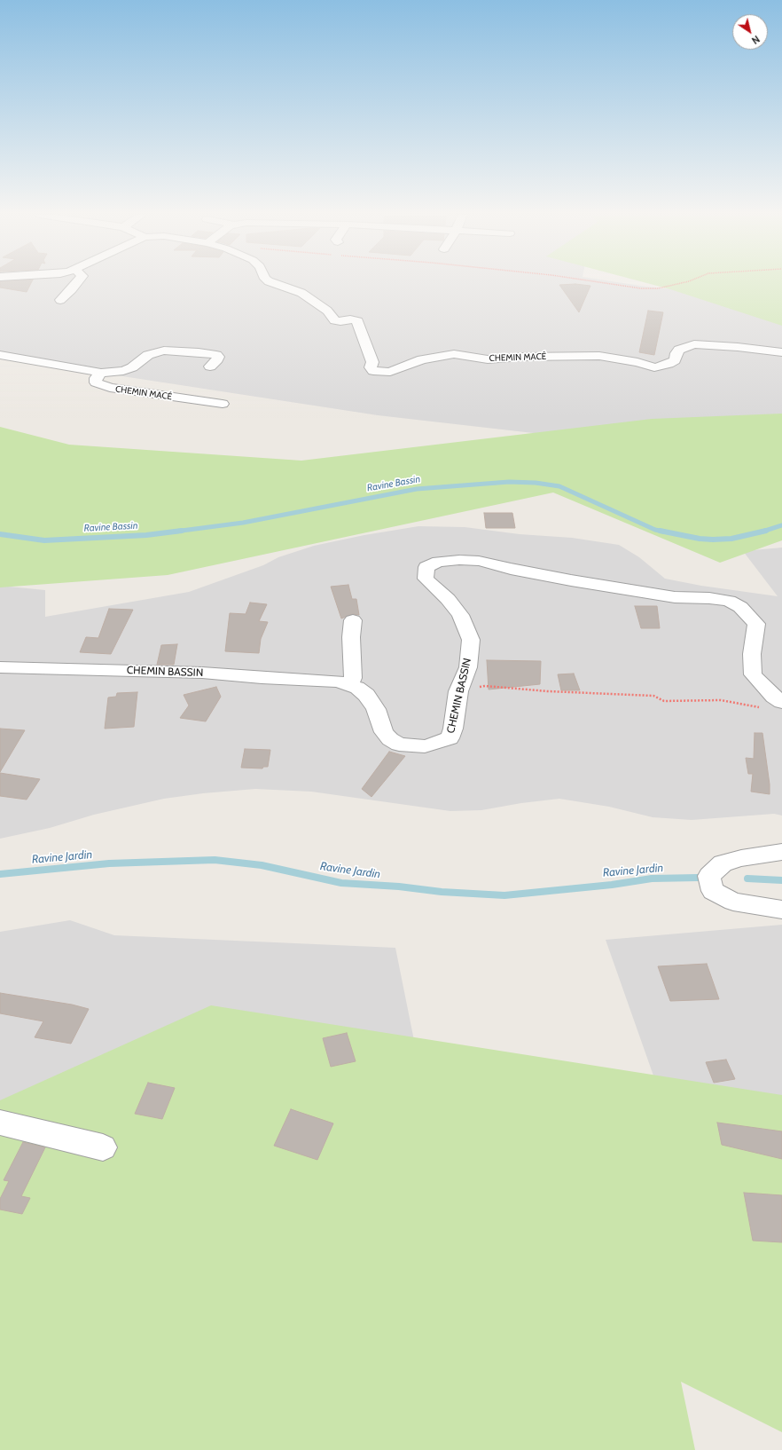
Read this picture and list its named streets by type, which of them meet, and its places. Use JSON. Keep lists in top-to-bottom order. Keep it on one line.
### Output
{"streets":{"street":["CHEMIN MACÉ","CHEMIN BASSIN"]},"water":["Ravine Bassin","Ravine Jardin"],"north":"bottom right"}
